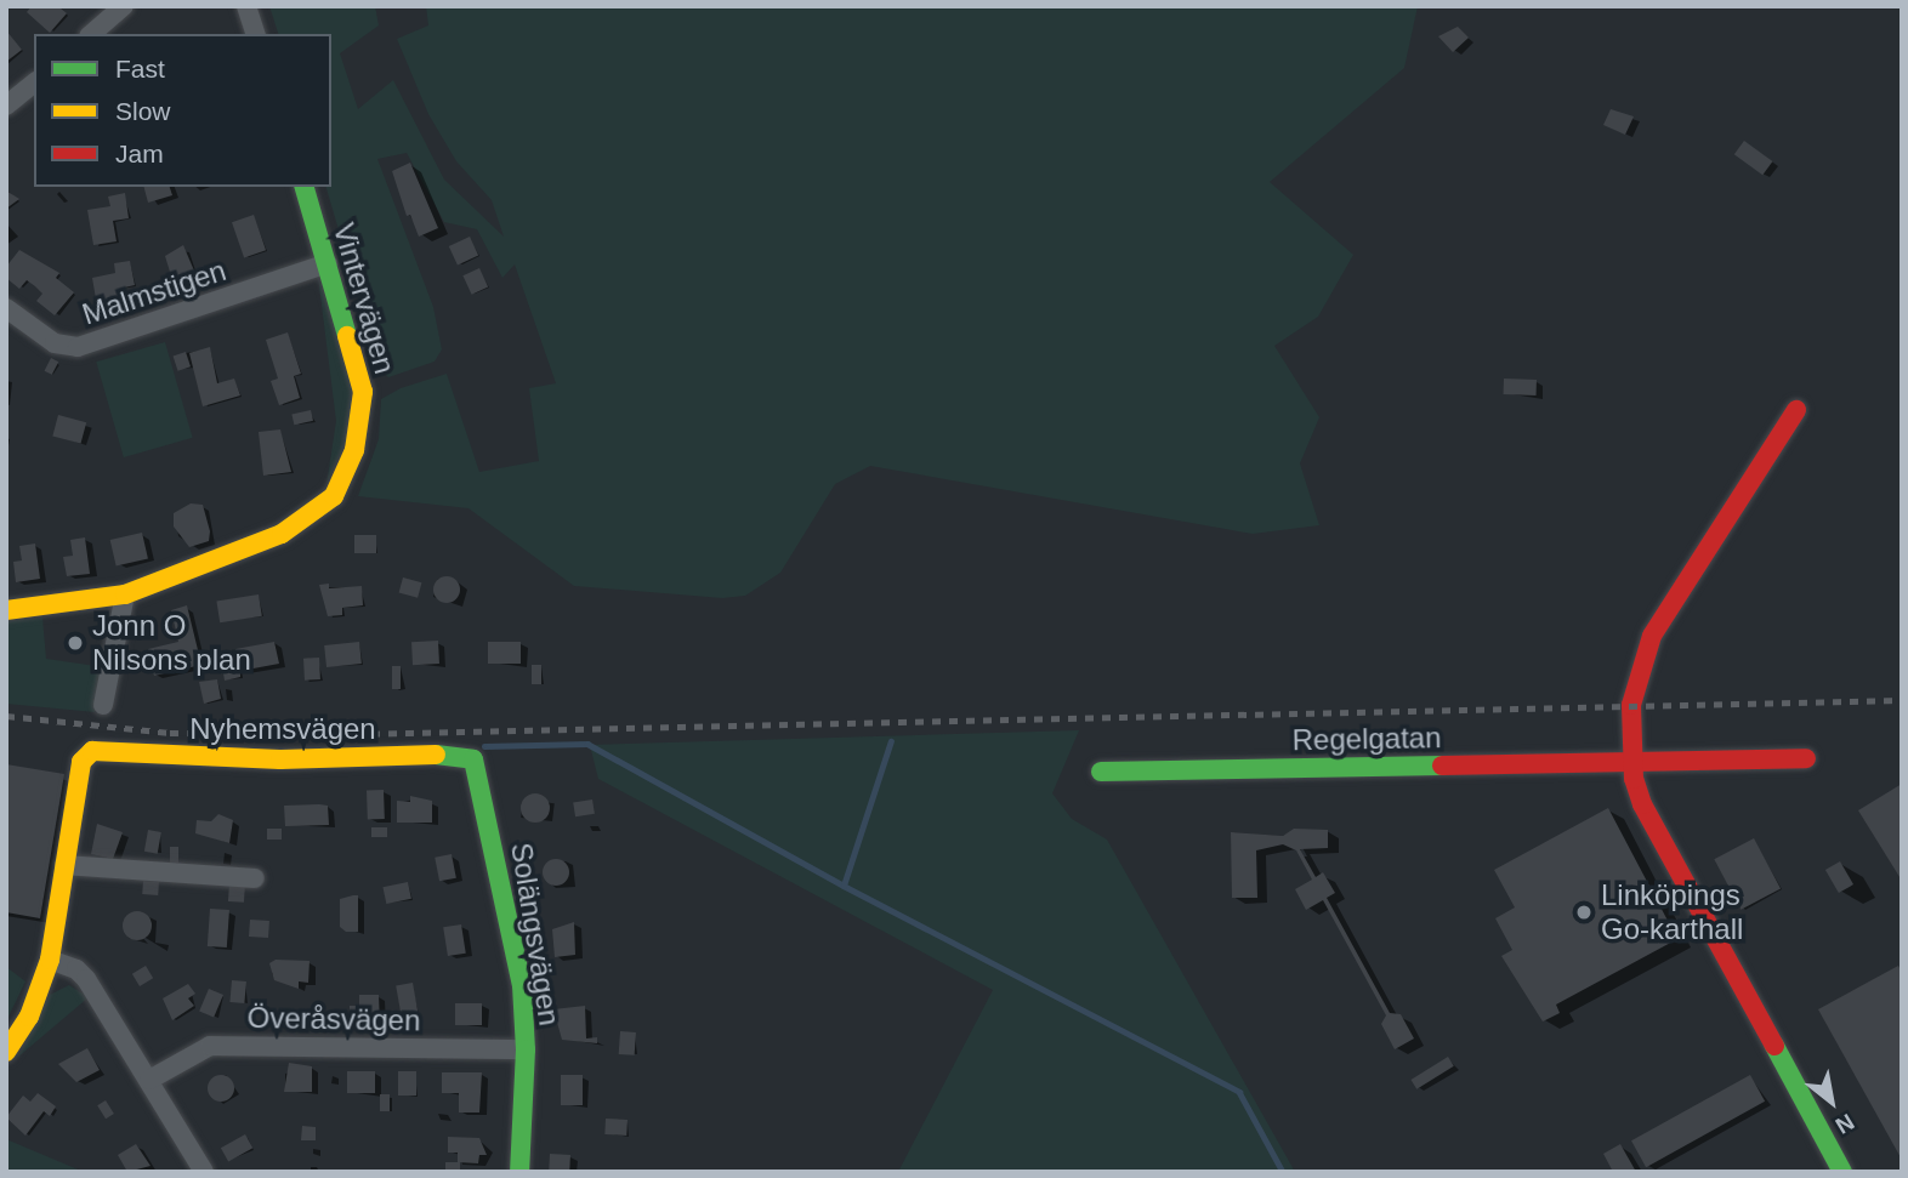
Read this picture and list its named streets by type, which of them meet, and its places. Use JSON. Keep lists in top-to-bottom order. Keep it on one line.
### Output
{"streets":{"street":["Malmstigen","Vintervägen","Nyhemsvägen","Regelgatan","Solängsvägen","Överåsvägen"]},"crossings":[["Malmstigen","Vintervägen"],["Nyhemsvägen","Solängsvägen"],["Solängsvägen","Överåsvägen"]],"places":["Jonn O Nilsons plan","Linköpings Go-karthall"],"legend":["Fast","Slow","Jam"],"north":"bottom right"}
